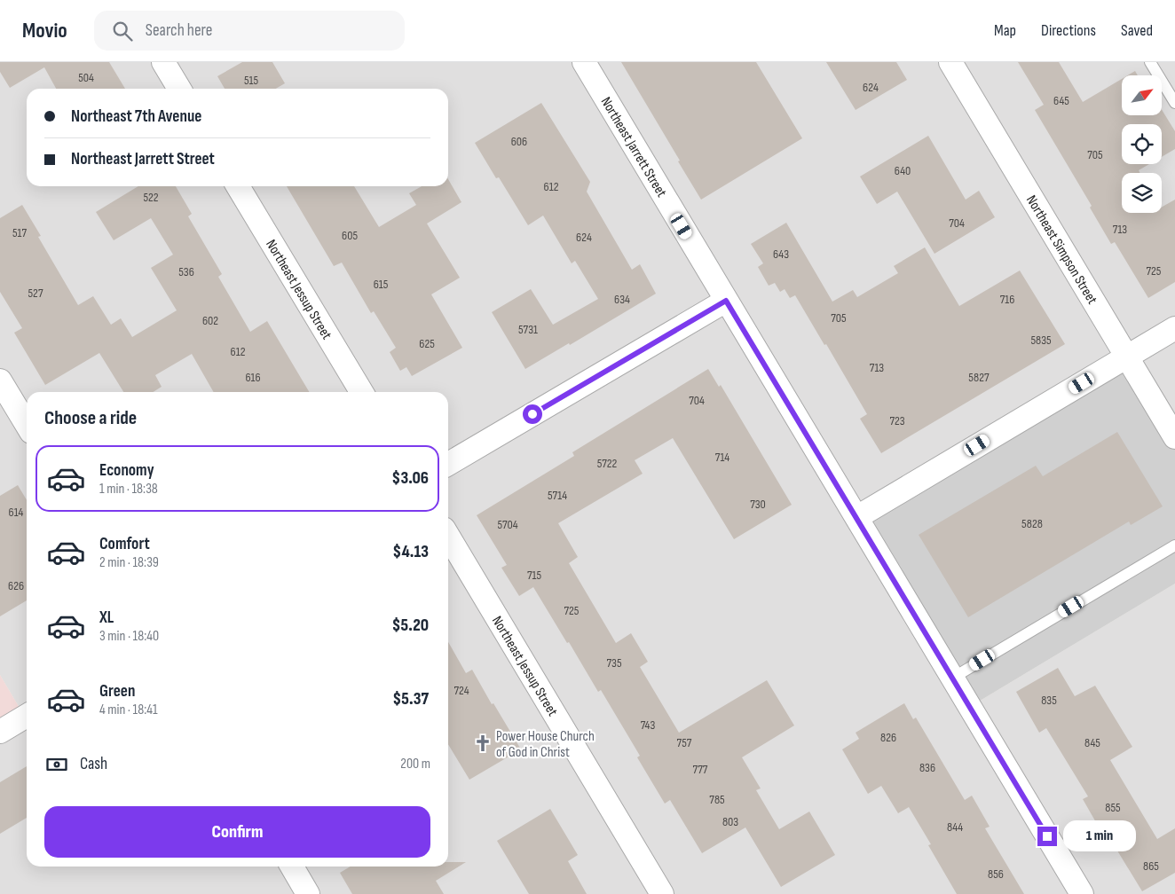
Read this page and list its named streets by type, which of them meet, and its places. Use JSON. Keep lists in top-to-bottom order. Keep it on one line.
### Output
{"streets":{"street":["Northeast Jarrett Street","Northeast Simpson Street","Northeast Jessup Street"]},"places":{"church":["Power House Church of God in Christ"]},"house_numbers":["504","515","624","645","606","705","640","612","522","704","713","517","605","624","643","725","536","615","527","634","716","705","602","5731","5835","625","612","713","616","5827","704","723","714","5722","5714","730","614","5828","5704","715","626","725","735","724","835","743","826","757","845","836","777","785","855","803","844","865","856"],"north":"top right","page":{"header":"Movio","search":"Search here","nav":["Map","Directions","Saved"],"banner":["Northeast 7th Avenue","Northeast Jarrett Street"],"heading":"Choose a ride","list":[{"name":"Economy","note":"1 min · 18:38","value":"$3.06"},{"name":"Comfort","note":"2 min · 18:39","value":"$4.13"},{"name":"XL","note":"3 min · 18:40","value":"$5.20"},{"name":"Green","note":"4 min · 18:41","value":"$5.37"}],"pay":["Cash","200 m"],"buttons":"Confirm","bubble":"1 min"}}
